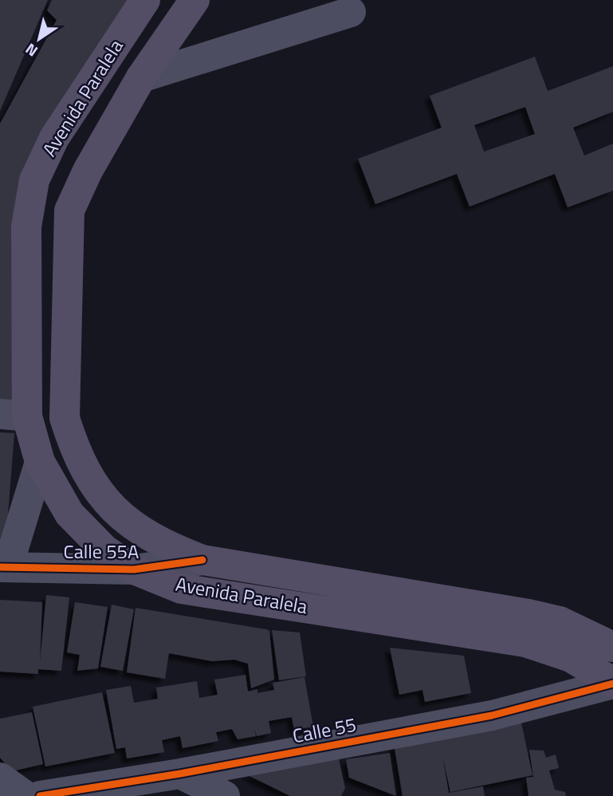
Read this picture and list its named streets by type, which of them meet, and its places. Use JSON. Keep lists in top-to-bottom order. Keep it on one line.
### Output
{"streets":{"main road":["Avenida Paralela"],"street":["Calle 55A","Calle 55"]},"crossings":[["Avenida Paralela","Calle 55A"],["Avenida Paralela","Calle 55"]],"north":"bottom left"}
